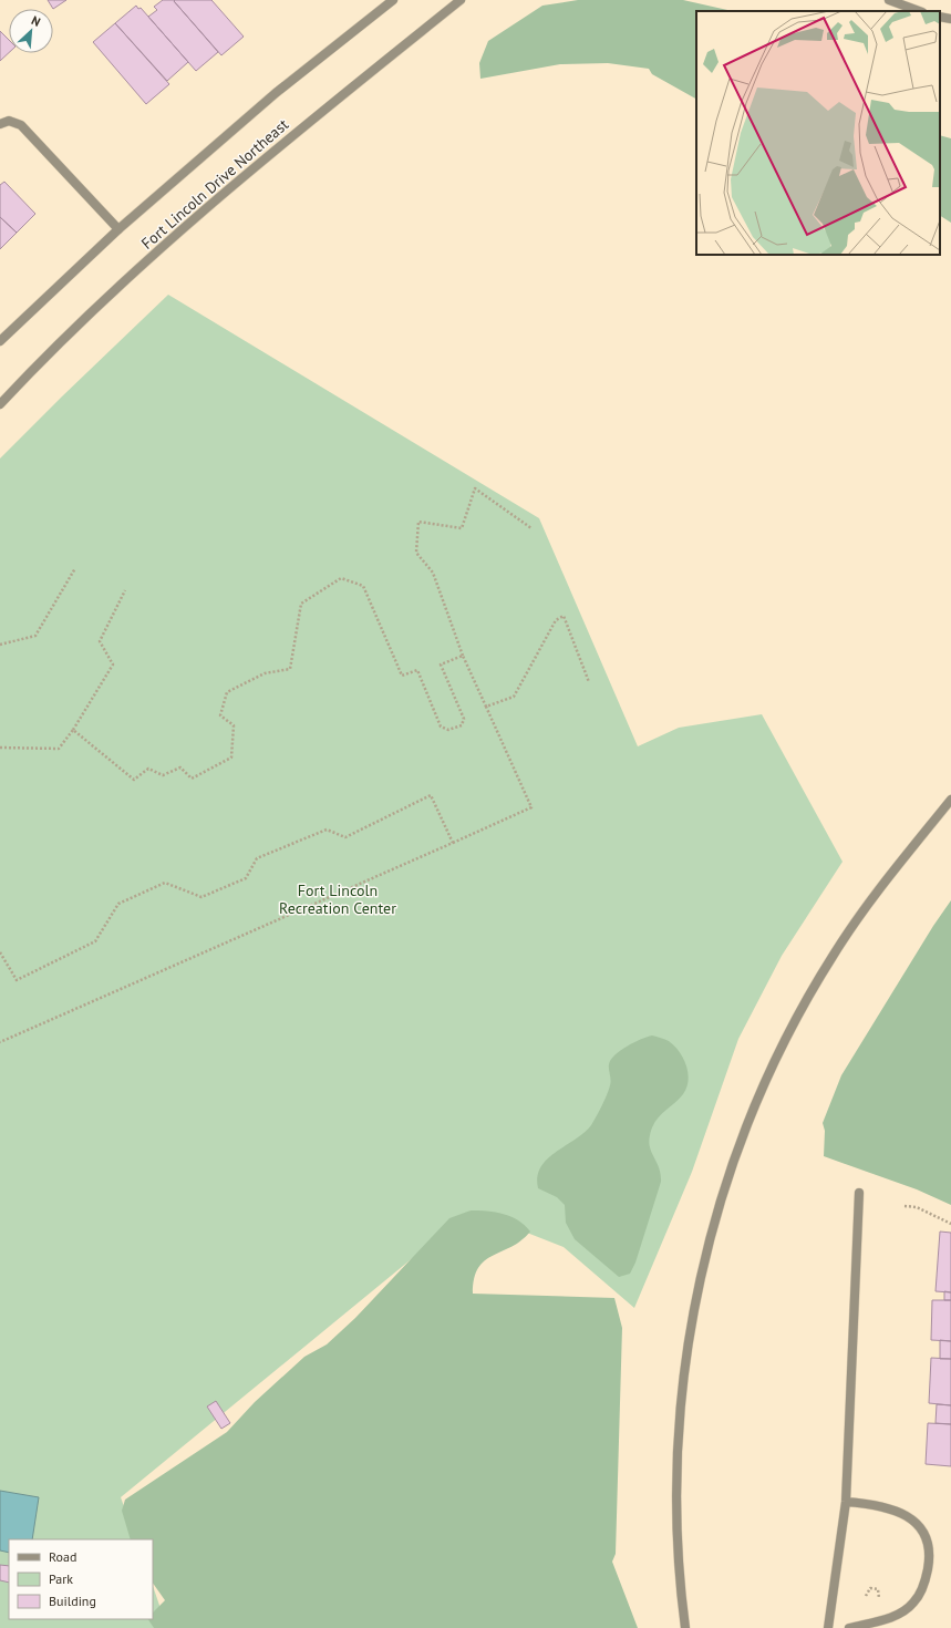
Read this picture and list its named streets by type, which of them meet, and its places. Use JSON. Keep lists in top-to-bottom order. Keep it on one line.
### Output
{"streets":{"street":["Fort Lincoln Drive Northeast"]},"parks":["Fort Lincoln Recreation Center"],"legend":["Road","Park","Building"],"north":"top right"}
